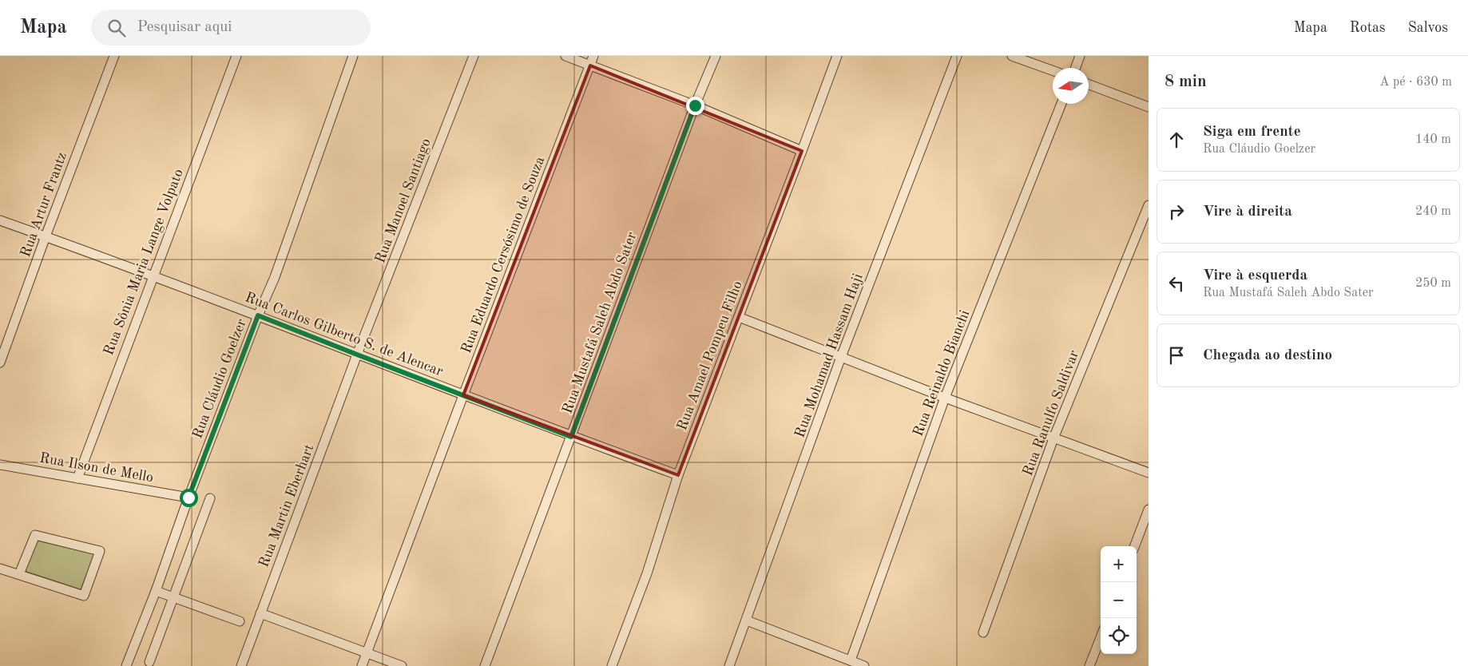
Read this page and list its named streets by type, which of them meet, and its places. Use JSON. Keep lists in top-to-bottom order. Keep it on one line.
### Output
{"streets":{"street":["Rua Manoel Santiago","Rua Artur Frantz","Rua Eduardo Cersósimo de Souza","Rua Sônia Maria Lange Volpato","Rua Mustafá Saleh Abdo Sater","Rua Carlos Gilberto S. de Alencar","Rua Amael Pompeu Filho","Rua Mohamad Hassam Haji","Rua Reinaldo Bianchi","Rua Cláudio Goelzer","Rua Ranulfo Saldivar","Rua Ilson de Mello","Rua Martin Eberhart"]},"crossings":[["Rua Manoel Santiago","Rua Carlos Gilberto S. de Alencar"],["Rua Manoel Santiago","Rua Martin Eberhart"],["Rua Artur Frantz","Rua Carlos Gilberto S. de Alencar"],["Rua Eduardo Cersósimo de Souza","Rua Carlos Gilberto S. de Alencar"],["Rua Sônia Maria Lange Volpato","Rua Carlos Gilberto S. de Alencar"],["Rua Sônia Maria Lange Volpato","Rua Ilson de Mello"],["Rua Mustafá Saleh Abdo Sater","Rua Carlos Gilberto S. de Alencar"],["Rua Carlos Gilberto S. de Alencar","Rua Amael Pompeu Filho"],["Rua Carlos Gilberto S. de Alencar","Rua Cláudio Goelzer"],["Rua Carlos Gilberto S. de Alencar","Rua Martin Eberhart"],["Rua Cláudio Goelzer","Rua Ilson de Mello"]],"north":"left","page":{"header":"Mapa","search":"Pesquisar aqui","nav":["Mapa","Rotas","Salvos"],"heading":["8 min","A pé · 630 m"],"list":[["Siga em frente","Rua Cláudio Goelzer","140 m"],["Vire à direita","240 m"],["Vire à esquerda","Rua Mustafá Saleh Abdo Sater","250 m"],"Chegada ao destino"],"map_buttons":["+","−"]}}
